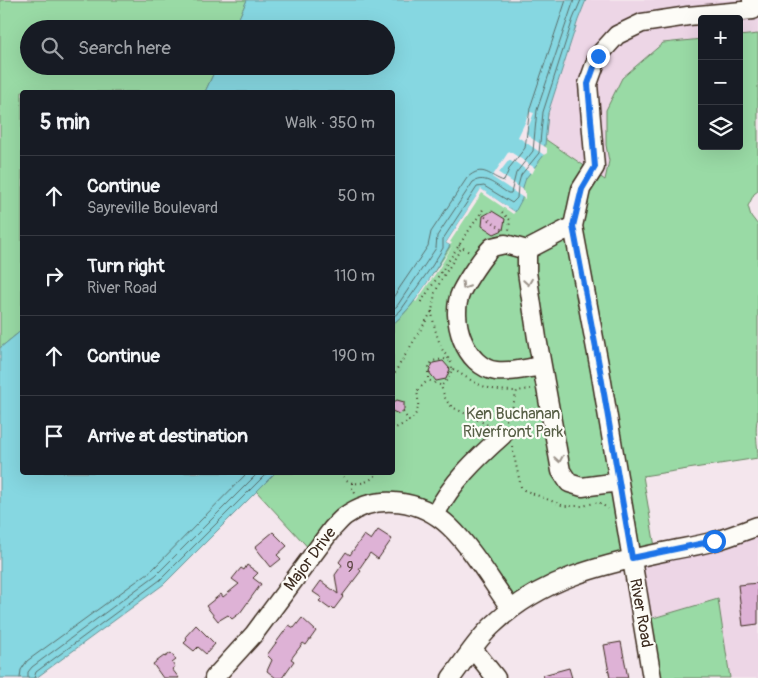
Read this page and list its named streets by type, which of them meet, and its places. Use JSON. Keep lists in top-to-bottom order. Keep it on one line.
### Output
{"streets":{"street":["Major Drive","River Road"]},"parks":["Ken Buchanan Riverfront Park"],"house_numbers":["9"],"page":{"map_buttons":["+","−"],"search":"Search here","heading":["5 min","Walk · 350 m"],"list":[["Continue","Sayreville Boulevard","50 m"],["Turn right","River Road","110 m"],["Continue","190 m"],"Arrive at destination"]}}
